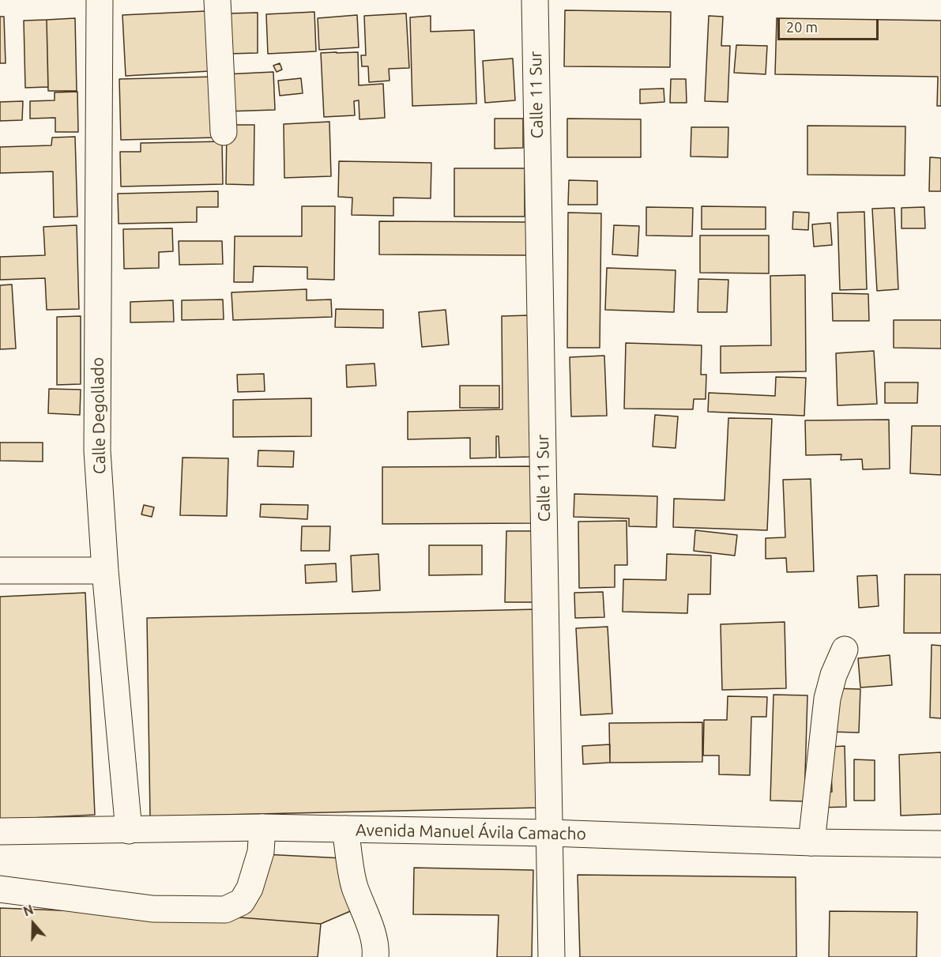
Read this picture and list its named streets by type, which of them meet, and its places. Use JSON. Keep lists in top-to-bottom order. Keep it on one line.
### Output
{"streets":{"street":["Calle 11 Sur","Calle Degollado","Avenida Manuel Ávila Camacho"]},"crossings":[["Calle 11 Sur","Avenida Manuel Ávila Camacho"],["Calle Degollado","Avenida Manuel Ávila Camacho"]],"scale_bar":"20 m","north":"top"}
